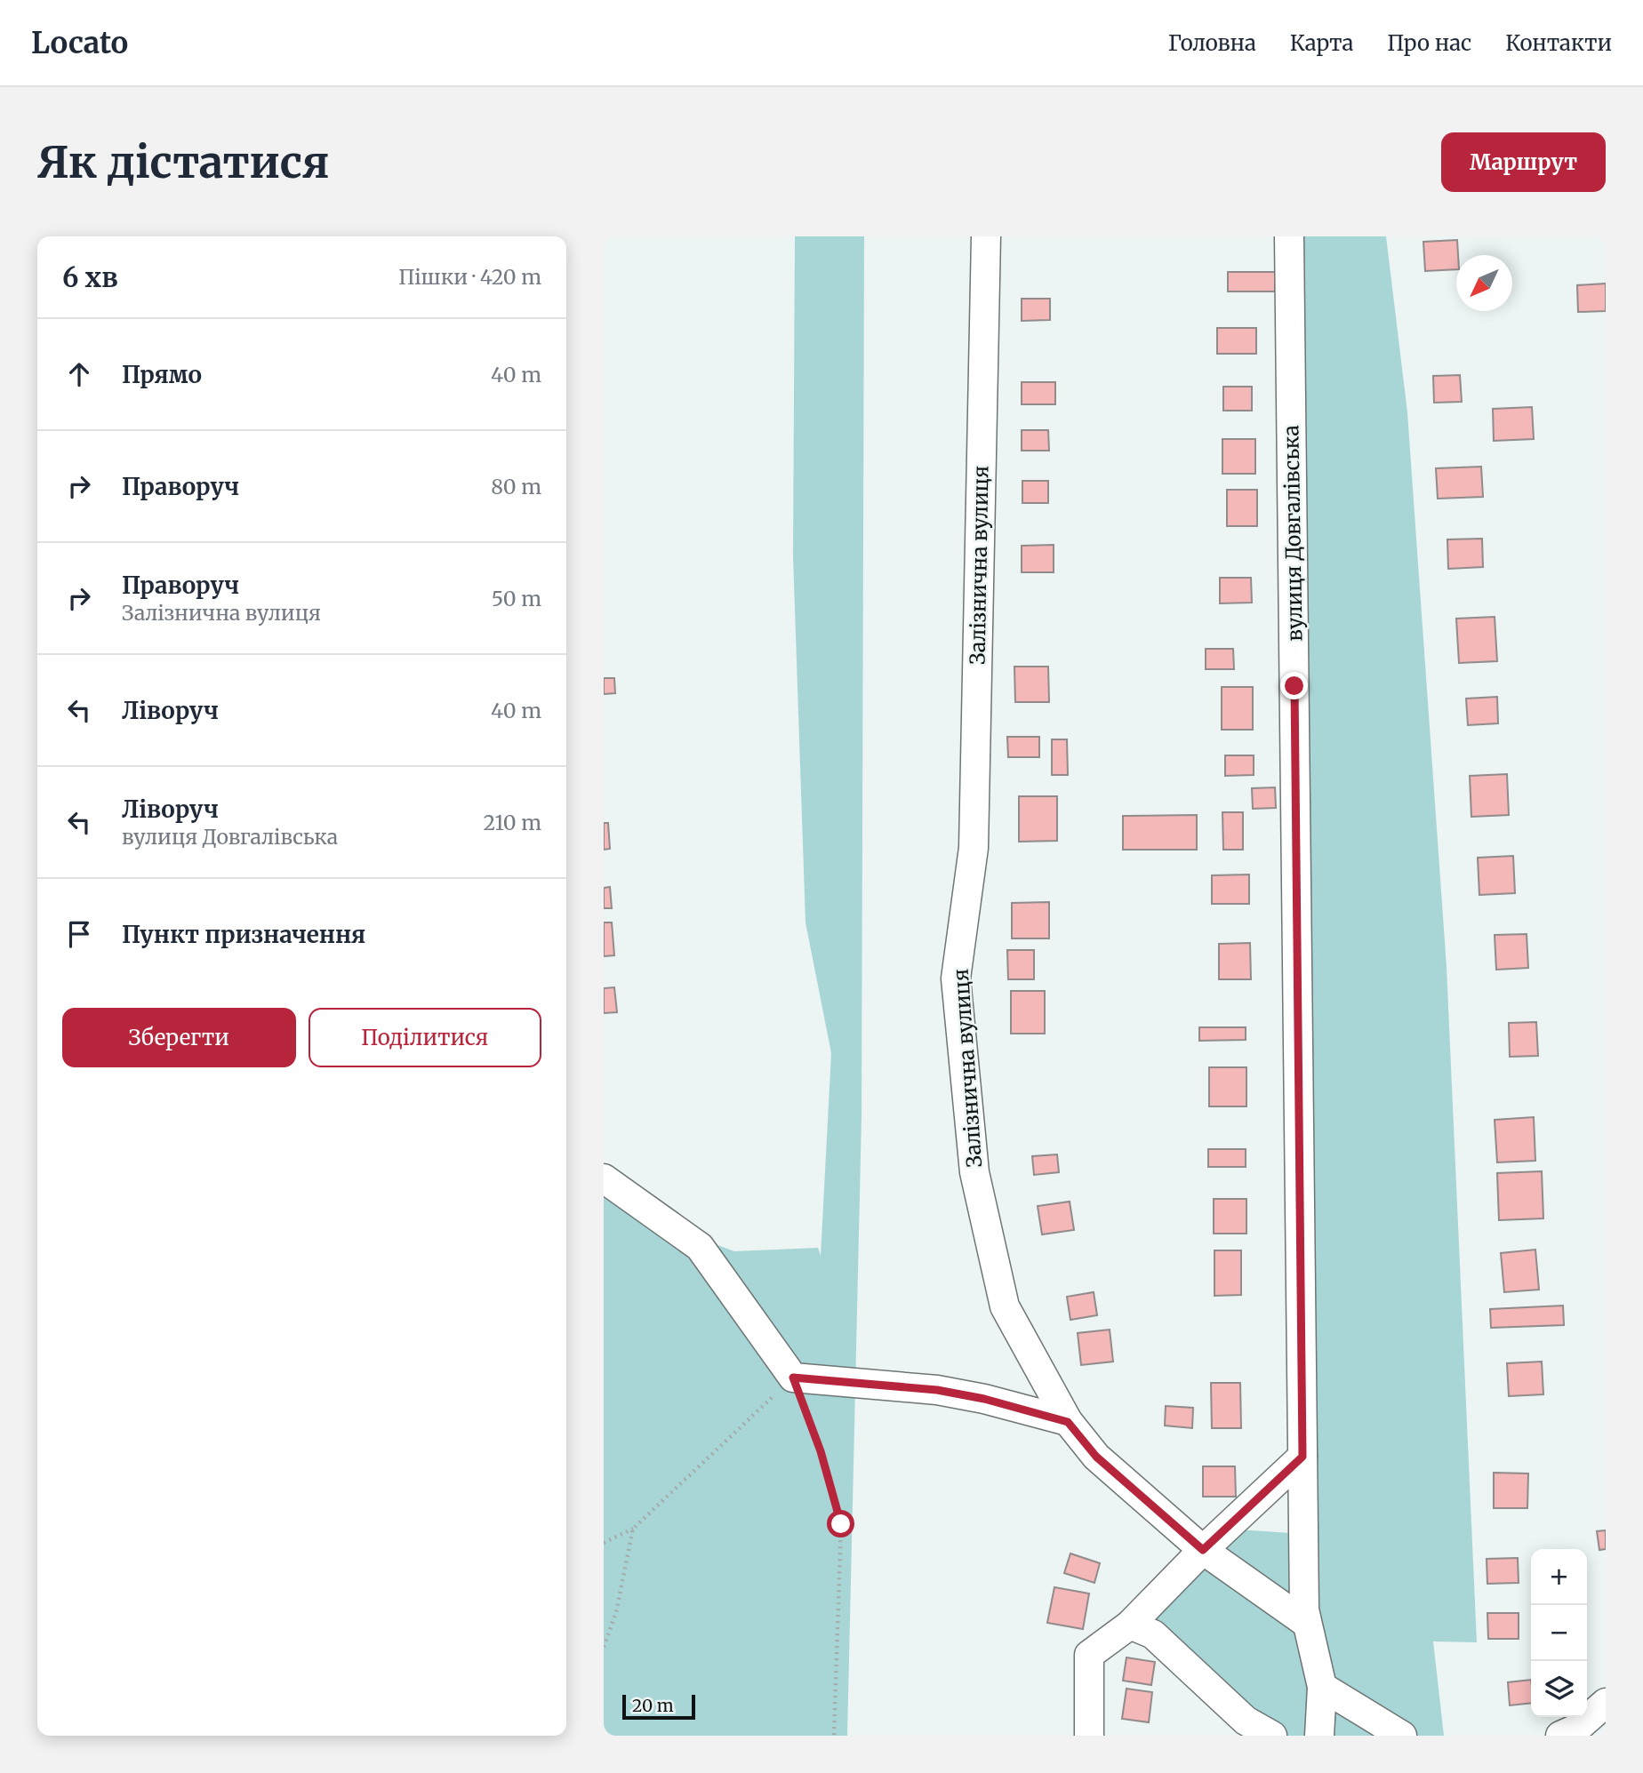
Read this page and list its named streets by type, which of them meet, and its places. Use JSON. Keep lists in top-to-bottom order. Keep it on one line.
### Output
{"streets":{"street":["вулиця Довгалівська","Залізнична вулиця"]},"crossings":[["вулиця Довгалівська","Залізнична вулиця"]],"scale_bar":"20 m","north":"bottom left","page":{"header":"Locato","nav":["Головна","Карта","Про нас","Контакти"],"buttons":["Маршрут",["Зберегти","Поділитися"]],"title":"Як дістатися","heading":["6 хв","Пішки · 420 m"],"list":[["Прямо","40 m"],["Праворуч","80 m"],["Праворуч","Залізнична вулиця","50 m"],["Ліворуч","40 m"],["Ліворуч","вулиця Довгалівська","210 m"],"Пункт призначення"],"map_buttons":["+","−"],"scale":"20 m"}}
